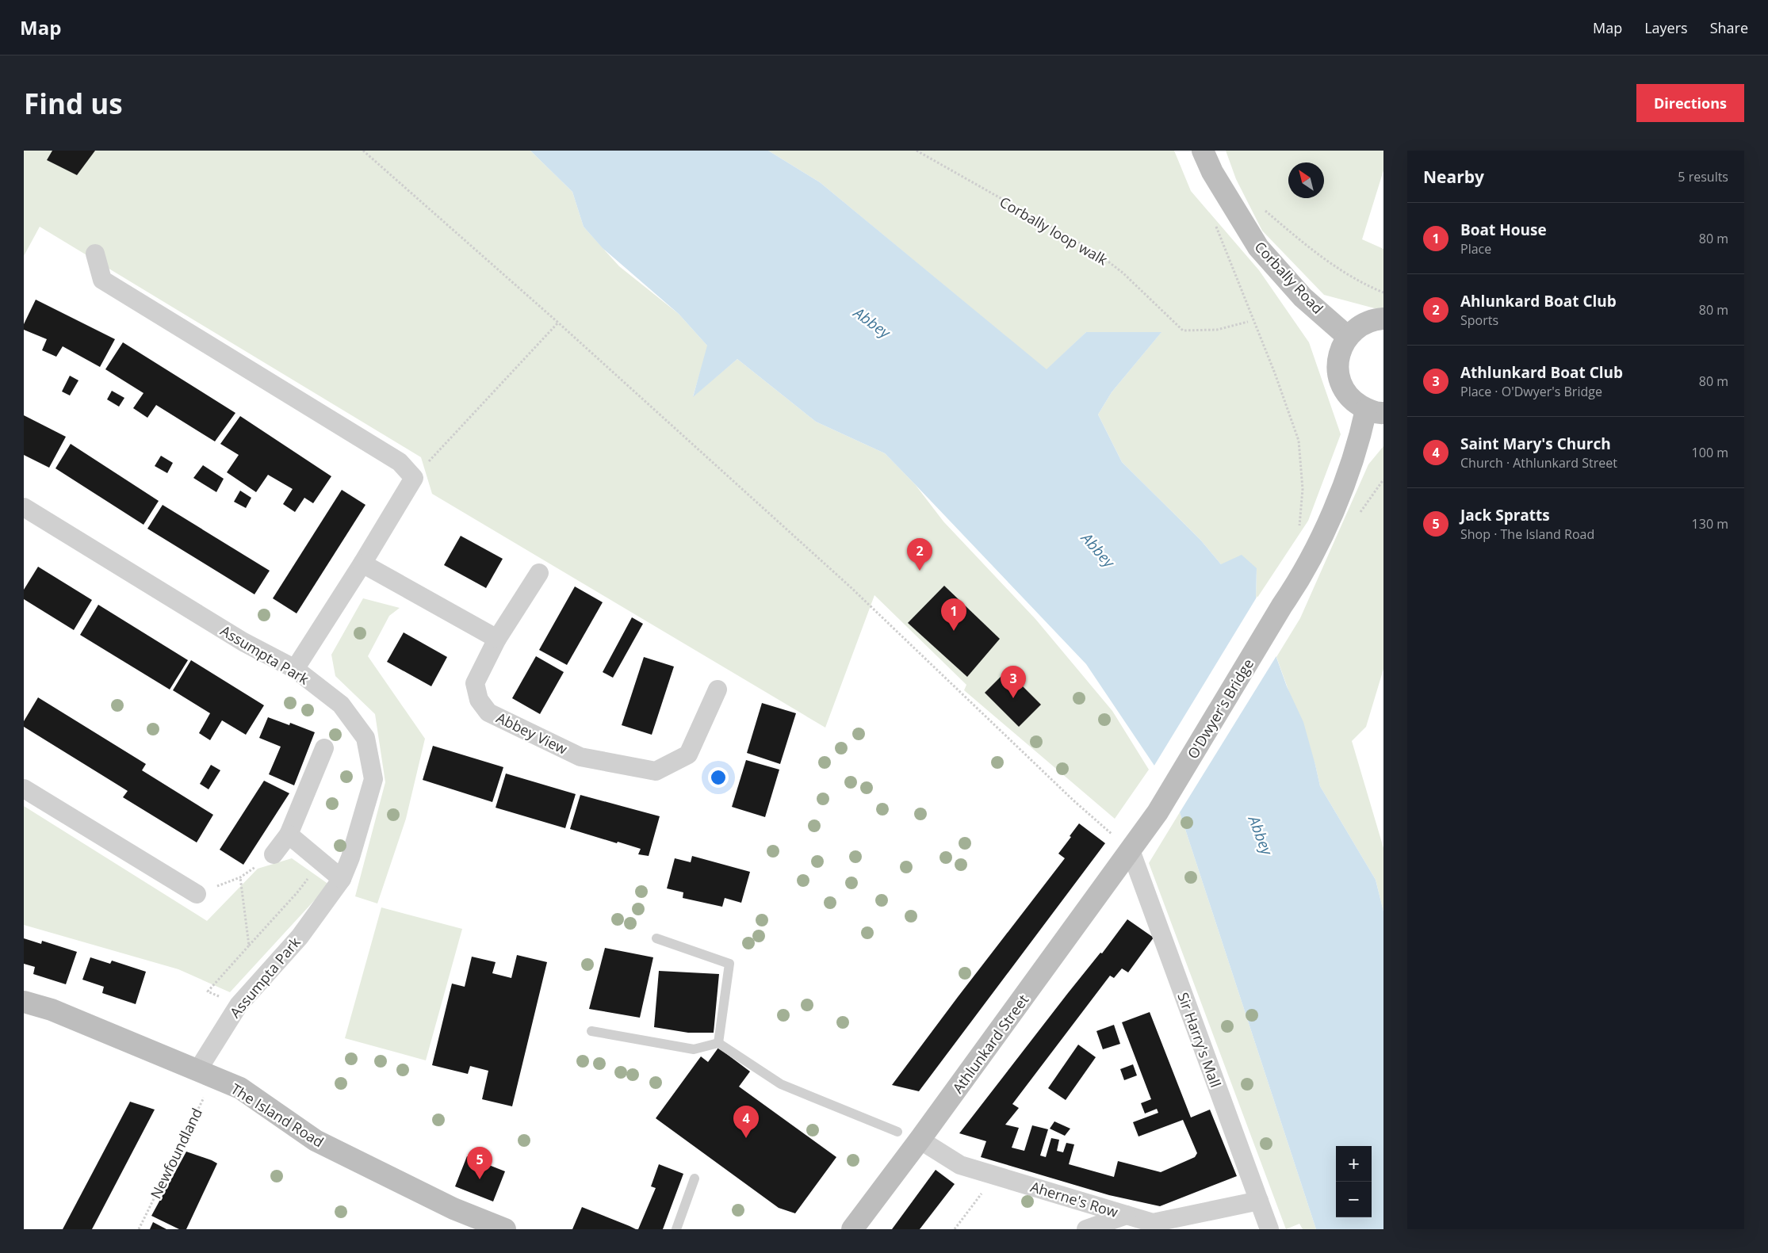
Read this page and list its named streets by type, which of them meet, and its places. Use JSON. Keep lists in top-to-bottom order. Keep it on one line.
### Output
{"streets":{"main road":["Corbally Road","O'Dwyer's Bridge","Athlunkard Street","The Island Road"],"street":["Assumpta Park","Abbey View","Sir Harry's Mall","Aherne's Row"],"path":["Corbally loop walk","Newfoundland"]},"crossings":[["Assumpta Park","The Island Road"],["Assumpta Park","Newfoundland"],["O'Dwyer's Bridge","Sir Harry's Mall"],["O'Dwyer's Bridge","Athlunkard Street"],["Sir Harry's Mall","Athlunkard Street"],["Sir Harry's Mall","Aherne's Row"],["Athlunkard Street","Aherne's Row"],["The Island Road","Newfoundland"]],"water":["Abbey"],"north":"top left","page":{"header":"Map","nav":["Map","Layers","Share"],"buttons":"Directions","title":"Find us","heading":["Nearby","5 results"],"list":[{"mark":"1","name":"Boat House","note":"Place","value":"80 m"},{"mark":"2","name":"Ahlunkard Boat Club","note":"Sports","value":"80 m"},{"mark":"3","name":"Athlunkard Boat Club","note":"Place · O'Dwyer's Bridge","value":"80 m"},{"mark":"4","name":"Saint Mary's Church","note":"Church · Athlunkard Street","value":"100 m"},{"mark":"5","name":"Jack Spratts","note":"Shop · The Island Road","value":"130 m"}],"pins":["2","1","3","4","5"],"map_buttons":["+","−"]}}
